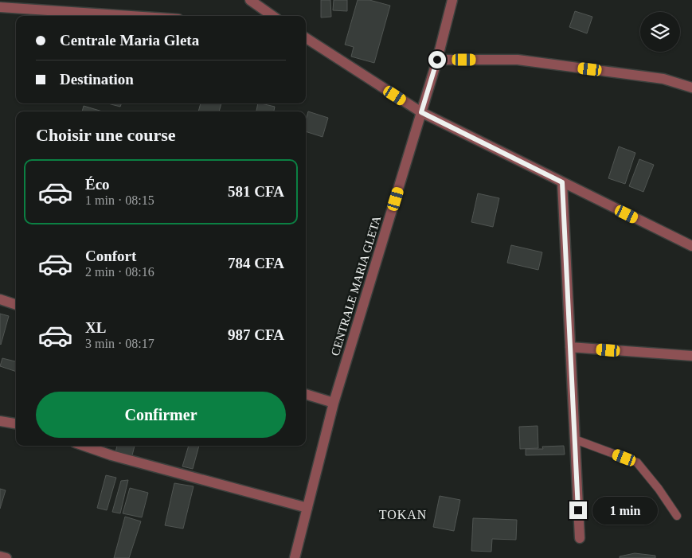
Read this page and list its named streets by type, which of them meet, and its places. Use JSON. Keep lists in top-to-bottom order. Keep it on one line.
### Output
{"streets":{"street":["CENTRALE MARIA GLETA"]},"districts":["TOKAN"],"page":{"banner":["Centrale Maria Gleta","Destination"],"heading":"Choisir une course","list":[{"name":"Éco","note":"1 min · 08:15","value":"581 CFA"},{"name":"Confort","note":"2 min · 08:16","value":"784 CFA"},{"name":"XL","note":"3 min · 08:17","value":"987 CFA"}],"buttons":"Confirmer","bubble":"1 min"}}
